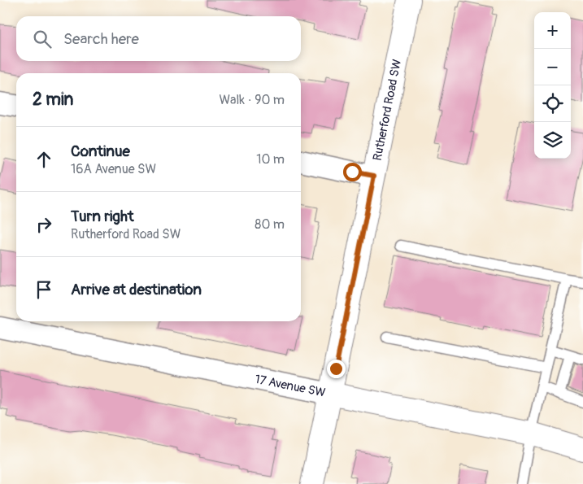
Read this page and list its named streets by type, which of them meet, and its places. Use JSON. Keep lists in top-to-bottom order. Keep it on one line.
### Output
{"streets":{"street":["Rutherford Road SW","17 Avenue SW"]},"crossings":[["Rutherford Road SW","17 Avenue SW"]],"page":{"map_buttons":["+","−"],"search":"Search here","heading":["2 min","Walk · 90 m"],"list":[["Continue","16A Avenue SW","10 m"],["Turn right","Rutherford Road SW","80 m"],"Arrive at destination"]}}
